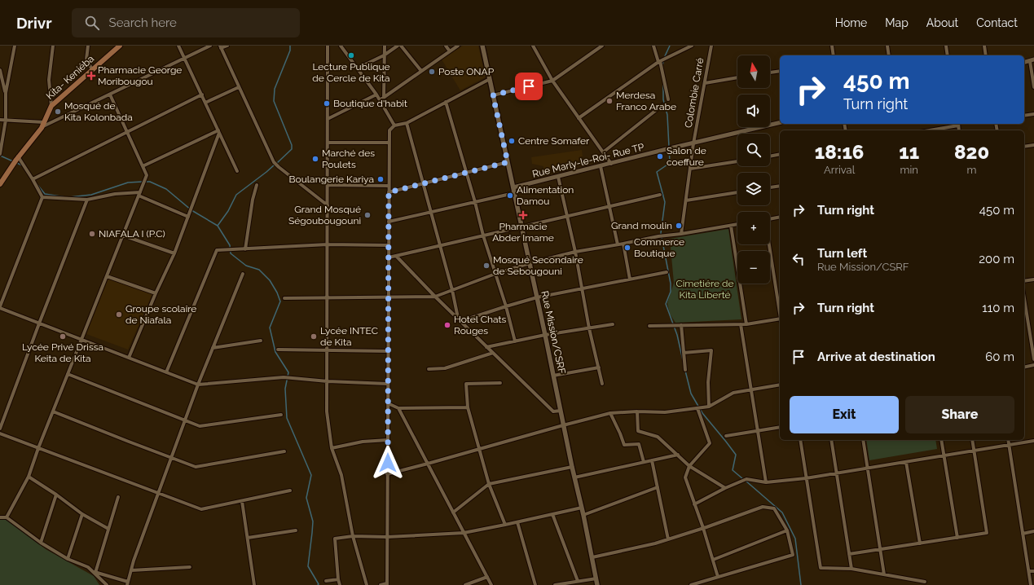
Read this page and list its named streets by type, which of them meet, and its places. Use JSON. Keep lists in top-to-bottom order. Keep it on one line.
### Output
{"streets":{"main road":["Kita- Keniéba","Rue Mission/CSRF"],"street":["Colombie Carré","Rue Marly-le-Roi- Rue TP"]},"crossings":[["Colombie Carré","Rue Marly-le-Roi- Rue TP"],["Rue Marly-le-Roi- Rue TP","Rue Mission/CSRF"]],"parks":["Cimetiére de Kita Liberté"],"places":{"other":["Lecture Publique de Cercle de Kita","Poste ONAP","Merdesa Franco Arabe","Boutique d'habit","Mosqué de Kita Kolonbada","Centre Somafer","Salon de coeffure","Marché des Poulets","Boulangerie Kariya","Alimentation Damou","Grand Mosqué Ségoubougouni","Grand moulin","NIAFALA I (P.C)","Commerce Boutique","Mosqué Secondaire de Sebougouni","Groupe scolaire de Niafala","Hotel Chats Rouges","Lycée Privé Drissa Keita de Kita","Lycée INTEC de Kita"],"health":["Pharmacie George Moribougou","Pharmacie Abder Imame"]},"north":"top","page":{"header":"Drivr","search":"Search here","nav":["Home","Map","About","Contact"],"map_buttons":["+","−"],"turn":["450 m","Turn right"],"eta":["18:16","Arrival","11","min","820","m"],"list":[{"name":"Turn right","value":"450 m"},{"name":"Turn left","note":"Rue Mission/CSRF","value":"200 m"},{"name":"Turn right","value":"110 m"},{"name":"Arrive at destination","value":"60 m"}],"buttons":["Exit","Share"]}}
